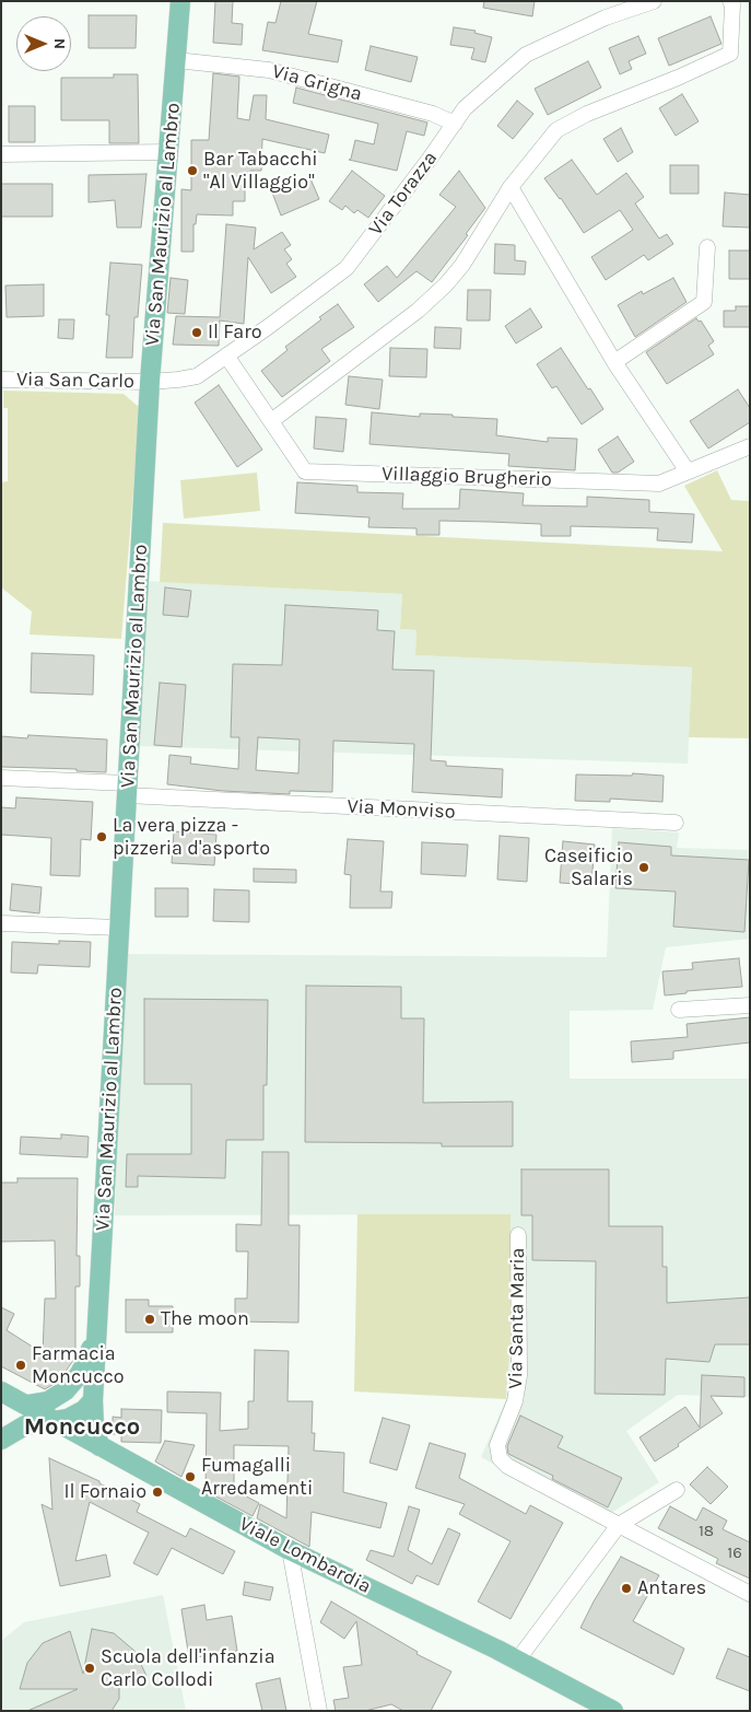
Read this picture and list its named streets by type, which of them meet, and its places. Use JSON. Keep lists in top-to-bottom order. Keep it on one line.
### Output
{"streets":{"main road":["Via San Maurizio al Lambro","Viale Lombardia"],"street":["Via Grigna","Via Torazza","Via San Carlo","Villaggio Brugherio","Via Monviso","Via Santa Maria"]},"crossings":[["Via Grigna","Via Torazza"],["Via Grigna","Via San Maurizio al Lambro"],["Via Torazza","Via San Maurizio al Lambro"],["Via Torazza","Via San Carlo"],["Via Torazza","Villaggio Brugherio"],["Via San Maurizio al Lambro","Via San Carlo"],["Via San Maurizio al Lambro","Via Monviso"],["Via San Maurizio al Lambro","Viale Lombardia"]],"districts":["Moncucco"],"places":["Bar Tabacchi \"Al Villaggio\"","Il Faro","La vera pizza - pizzeria d'asporto","Caseificio Salaris","The moon","Farmacia Moncucco","Fumagalli Arredamenti","Il Fornaio","Antares","Scuola dell'infanzia Carlo Collodi"],"house_numbers":["18","16"],"north":"right"}
